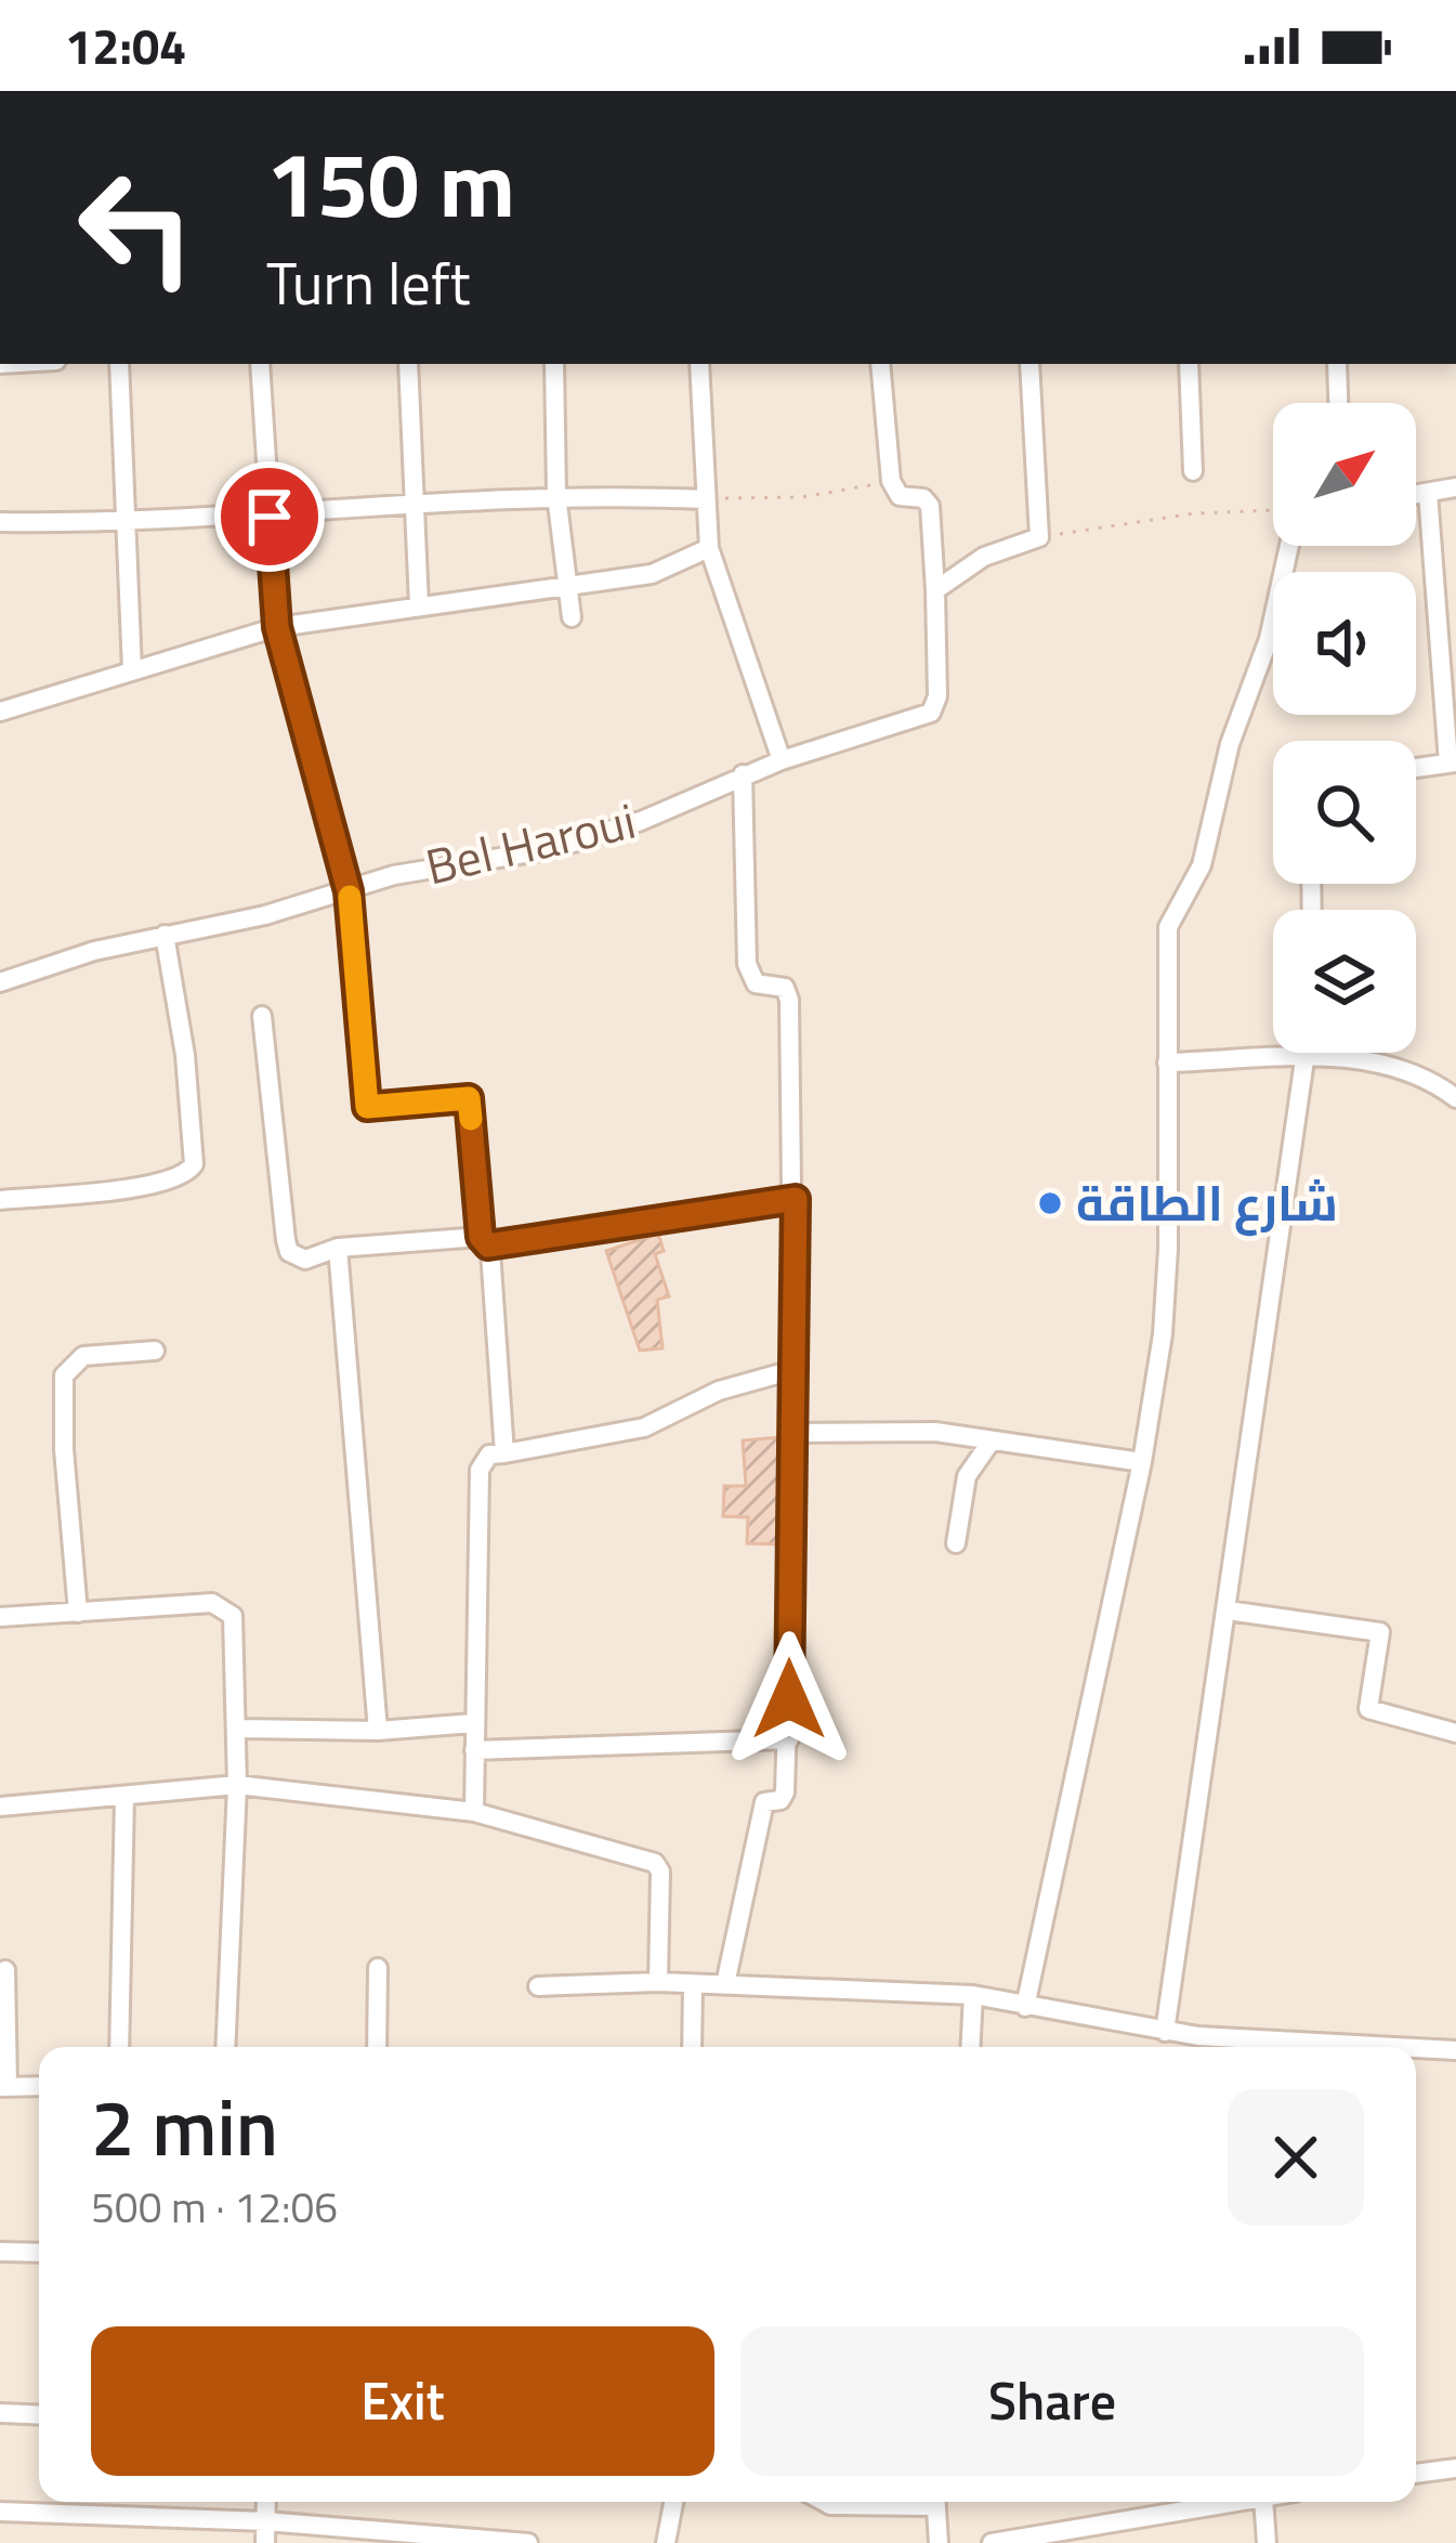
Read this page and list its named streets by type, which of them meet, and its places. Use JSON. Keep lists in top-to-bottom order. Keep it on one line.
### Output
{"streets":{"street":["Bel Haroui"]},"places":["شارع الطاقة"],"north":"top right","page":{"status":"12:04","turn":["150 m","Turn left"],"heading":["2 min","500 m · 12:06"],"buttons":["Exit","Share"]}}
